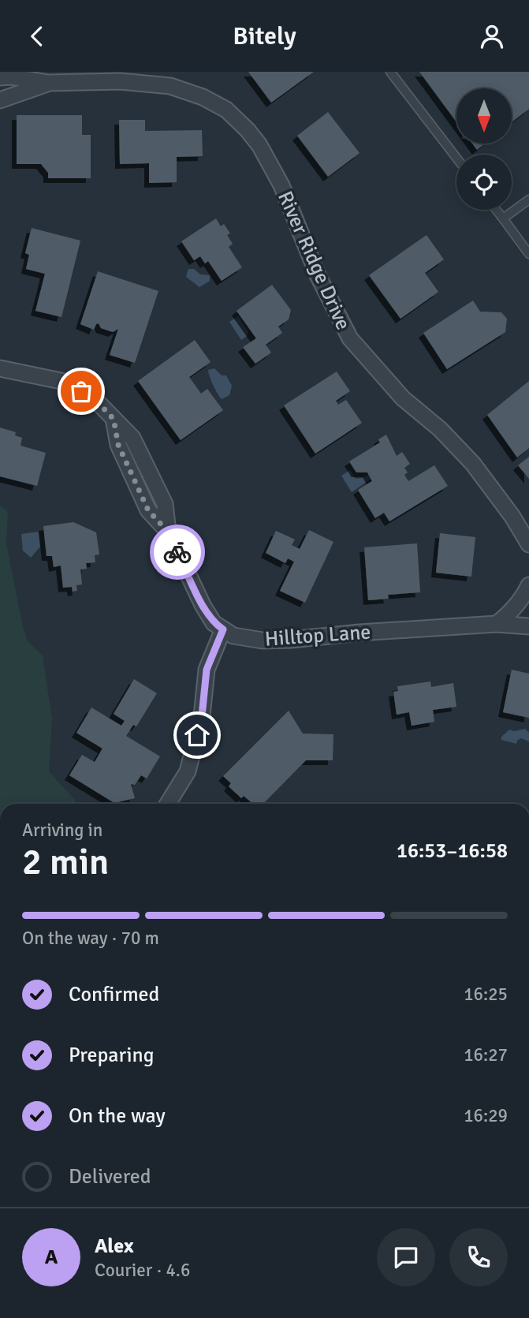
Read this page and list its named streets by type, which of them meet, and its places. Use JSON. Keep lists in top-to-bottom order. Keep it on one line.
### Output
{"streets":{"street":["River Ridge Drive","Hilltop Lane"]},"north":"bottom","page":{"header":"Bitely","heading":["2 min","Arriving in","16:53–16:58"],"panel":["Alex","Courier · 4.6"],"bar":"On the way · 70 m","list":[["Confirmed","16:25"],["Preparing","16:27"],["On the way","16:29"],"Delivered"],"round":"A"}}
